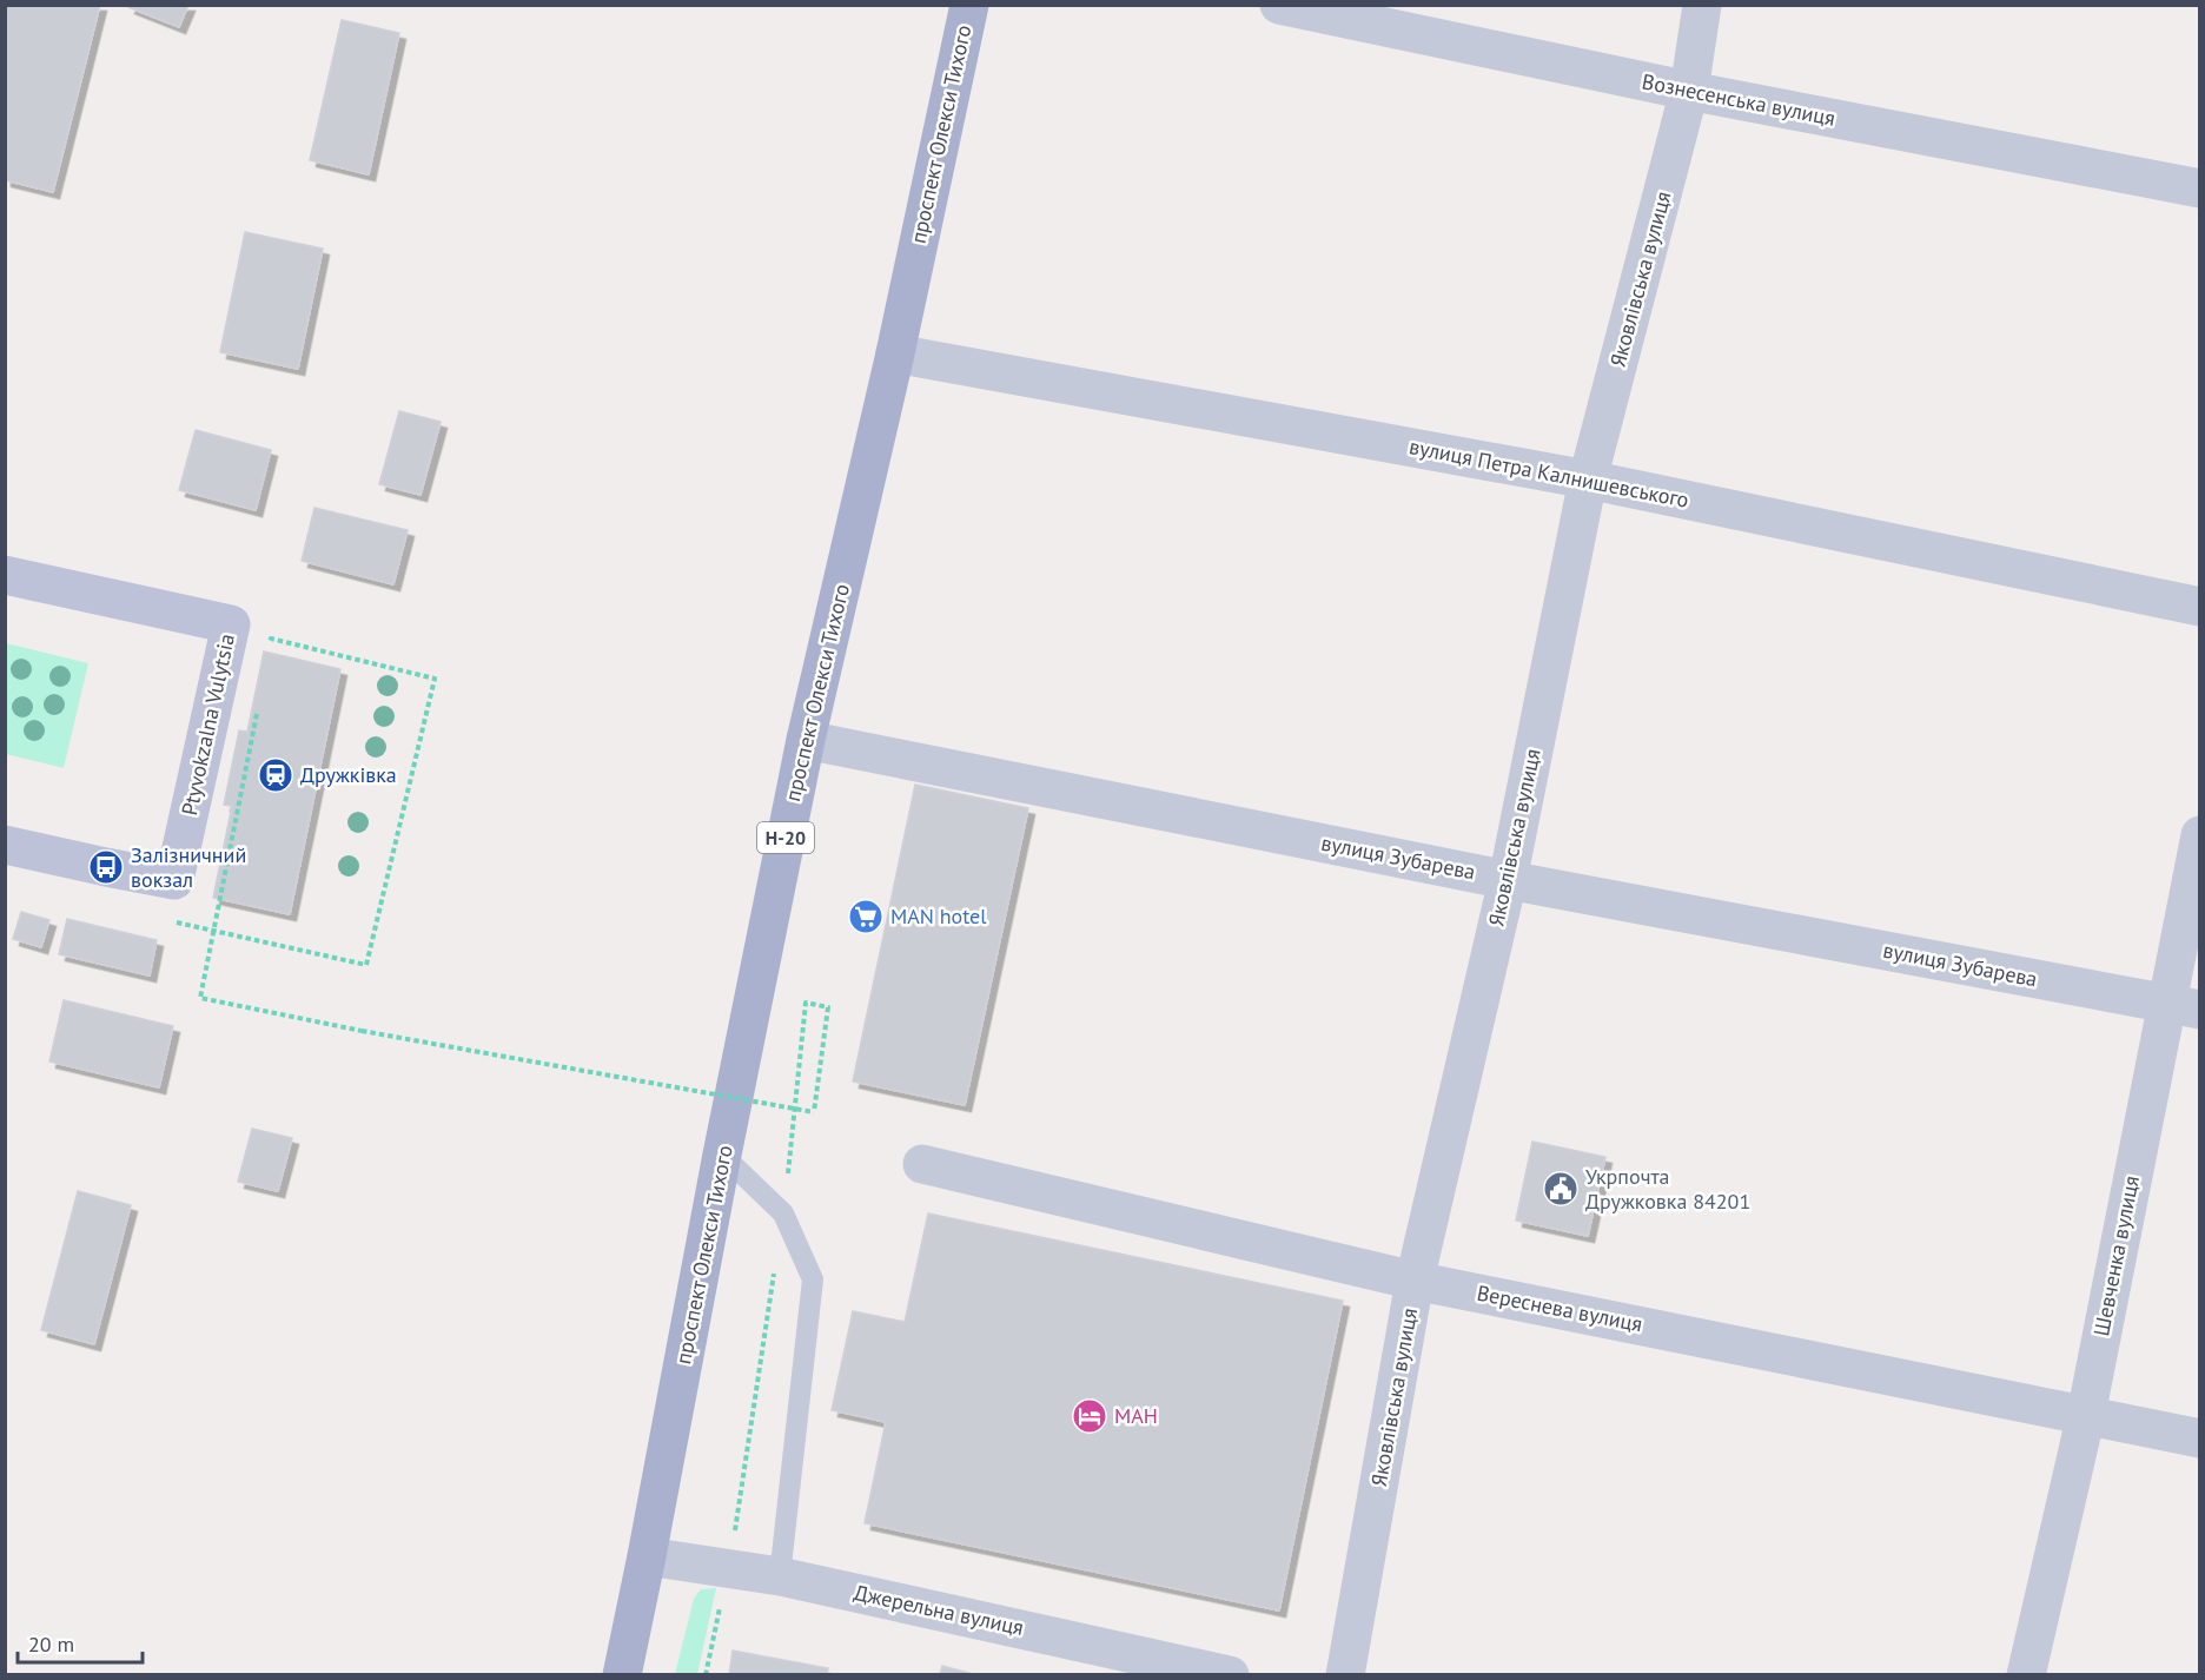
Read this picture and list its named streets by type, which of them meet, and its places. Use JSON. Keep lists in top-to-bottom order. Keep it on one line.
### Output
{"streets":{"main road":["проспект Олекси Тихого","Н-20"],"street":["Вознесенська вулиця","Яковлівська вулиця","вулиця Петра Калнишевського","Ptyvokzalna Vulytsia","вулиця Зубарева","Шевченка вулиця","Вереснева вулиця","Джерельна вулиця"]},"crossings":[["Вознесенська вулиця","Яковлівська вулиця"],["проспект Олекси Тихого","вулиця Петра Калнишевського"],["проспект Олекси Тихого","вулиця Зубарева"],["проспект Олекси Тихого","Джерельна вулиця"],["Яковлівська вулиця","вулиця Петра Калнишевського"],["Яковлівська вулиця","вулиця Зубарева"],["Яковлівська вулиця","Вереснева вулиця"],["вулиця Зубарева","Шевченка вулиця"],["Шевченка вулиця","Вереснева вулиця"]],"places":{"station":["Дружківка"],"bus stop":["Залізничний вокзал"],"supermarket":["MAN hotel"],"public building":["Укрпочта Дружковка 84201"],"hotel":["МАН"]},"scale_bar":"20 m"}
